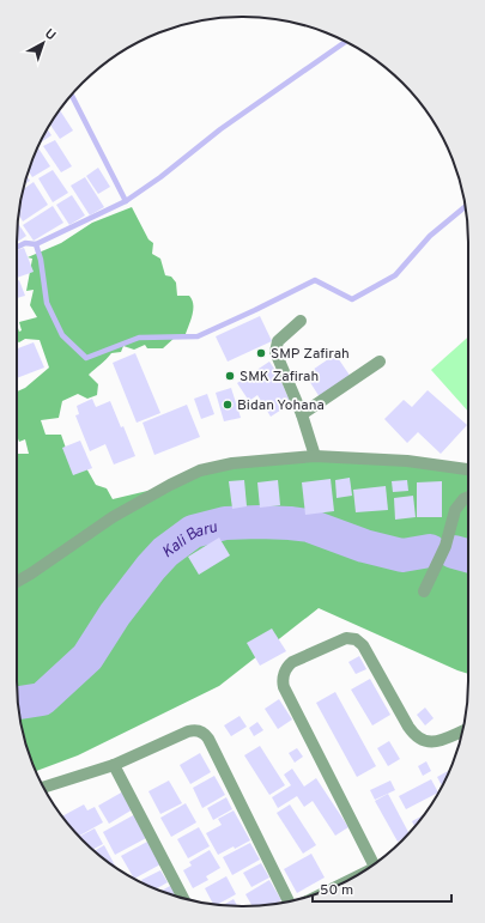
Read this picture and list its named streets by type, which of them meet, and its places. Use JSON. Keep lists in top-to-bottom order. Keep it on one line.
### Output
{"water":["Kali Baru"],"places":["SMP Zafirah","SMK Zafirah","Bidan Yohana"],"scale_bar":"50 m","north":"top right"}
